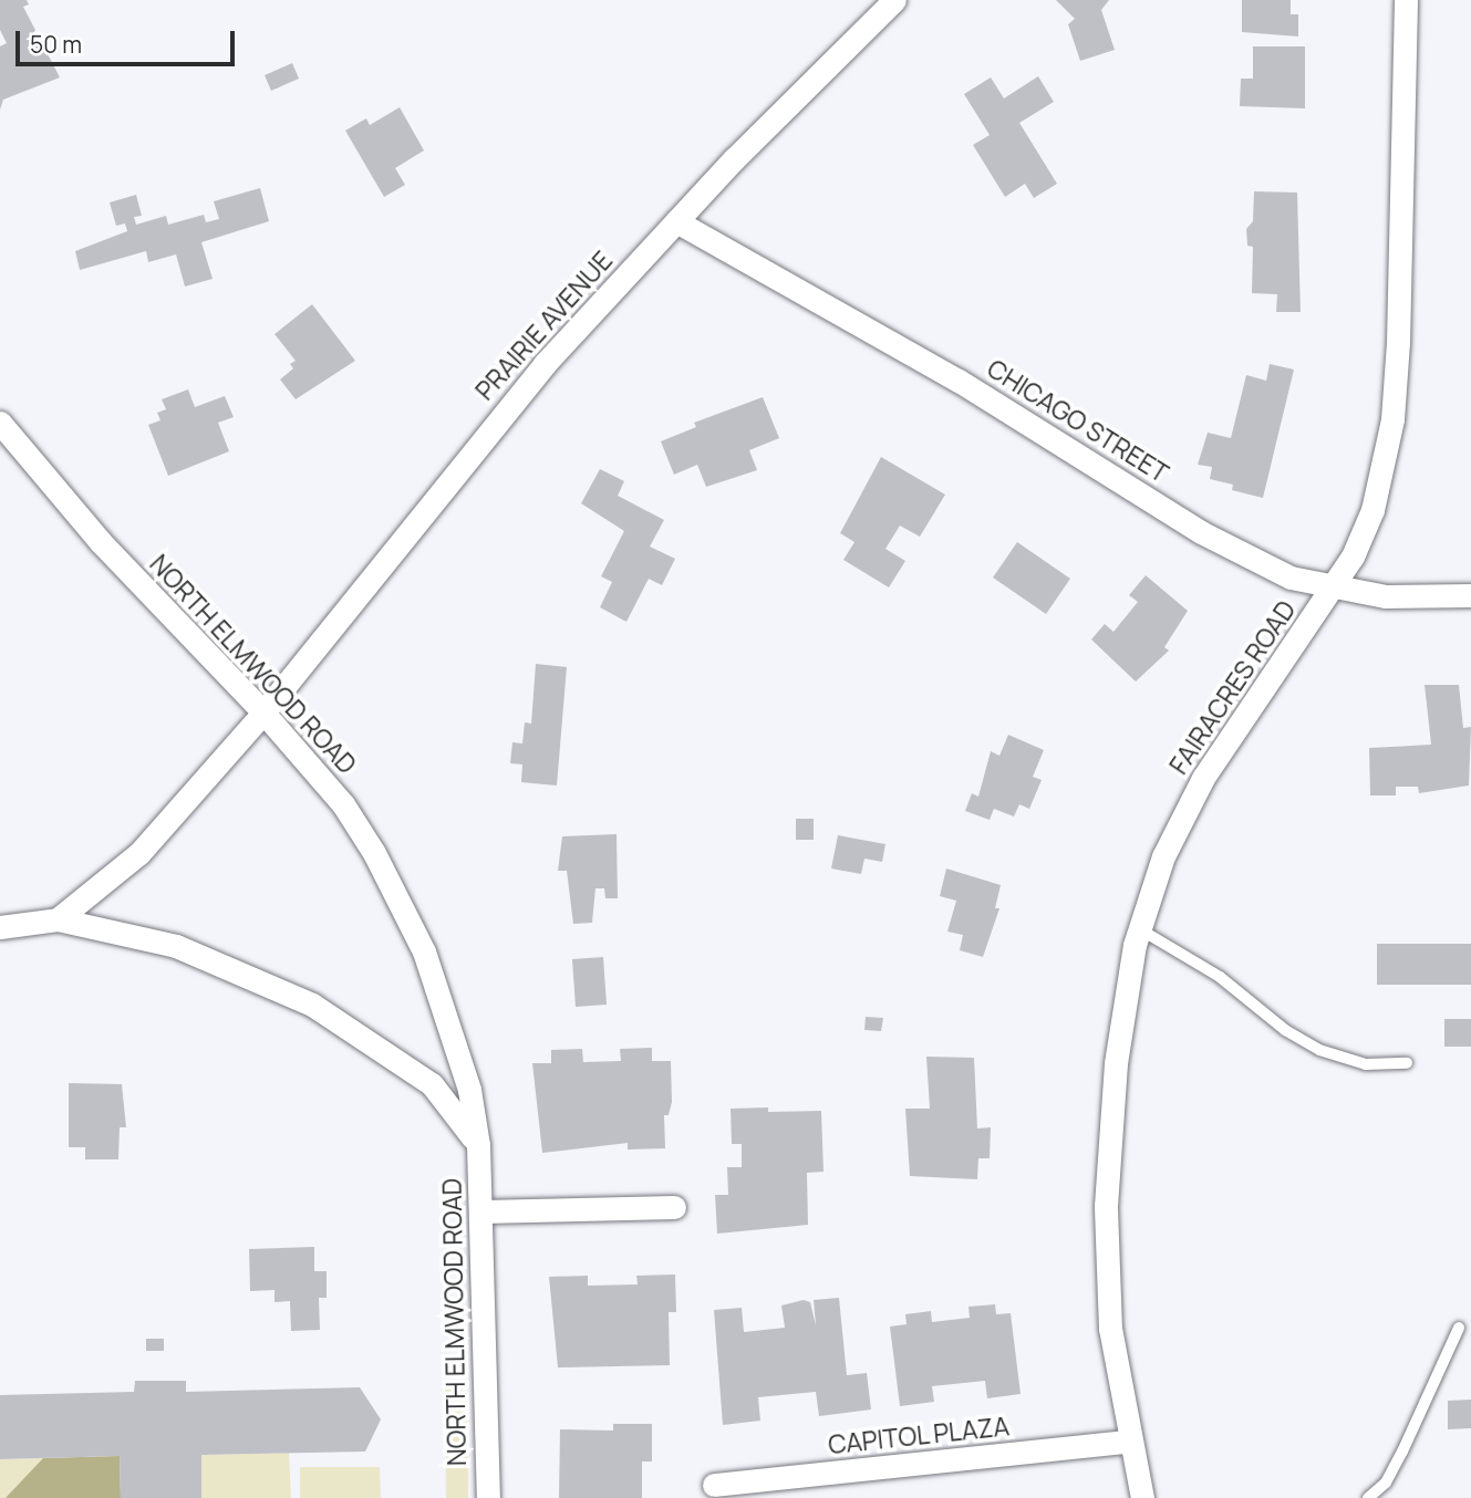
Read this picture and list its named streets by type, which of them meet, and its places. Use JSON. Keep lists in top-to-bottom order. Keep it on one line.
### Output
{"streets":{"street":["PRAIRIE AVENUE","CHICAGO STREET","NORTH ELMWOOD ROAD","FAIRACRES ROAD","CAPITOL PLAZA"]},"crossings":[["PRAIRIE AVENUE","CHICAGO STREET"],["PRAIRIE AVENUE","NORTH ELMWOOD ROAD"],["CHICAGO STREET","FAIRACRES ROAD"],["FAIRACRES ROAD","CAPITOL PLAZA"]],"scale_bar":"50 m"}
